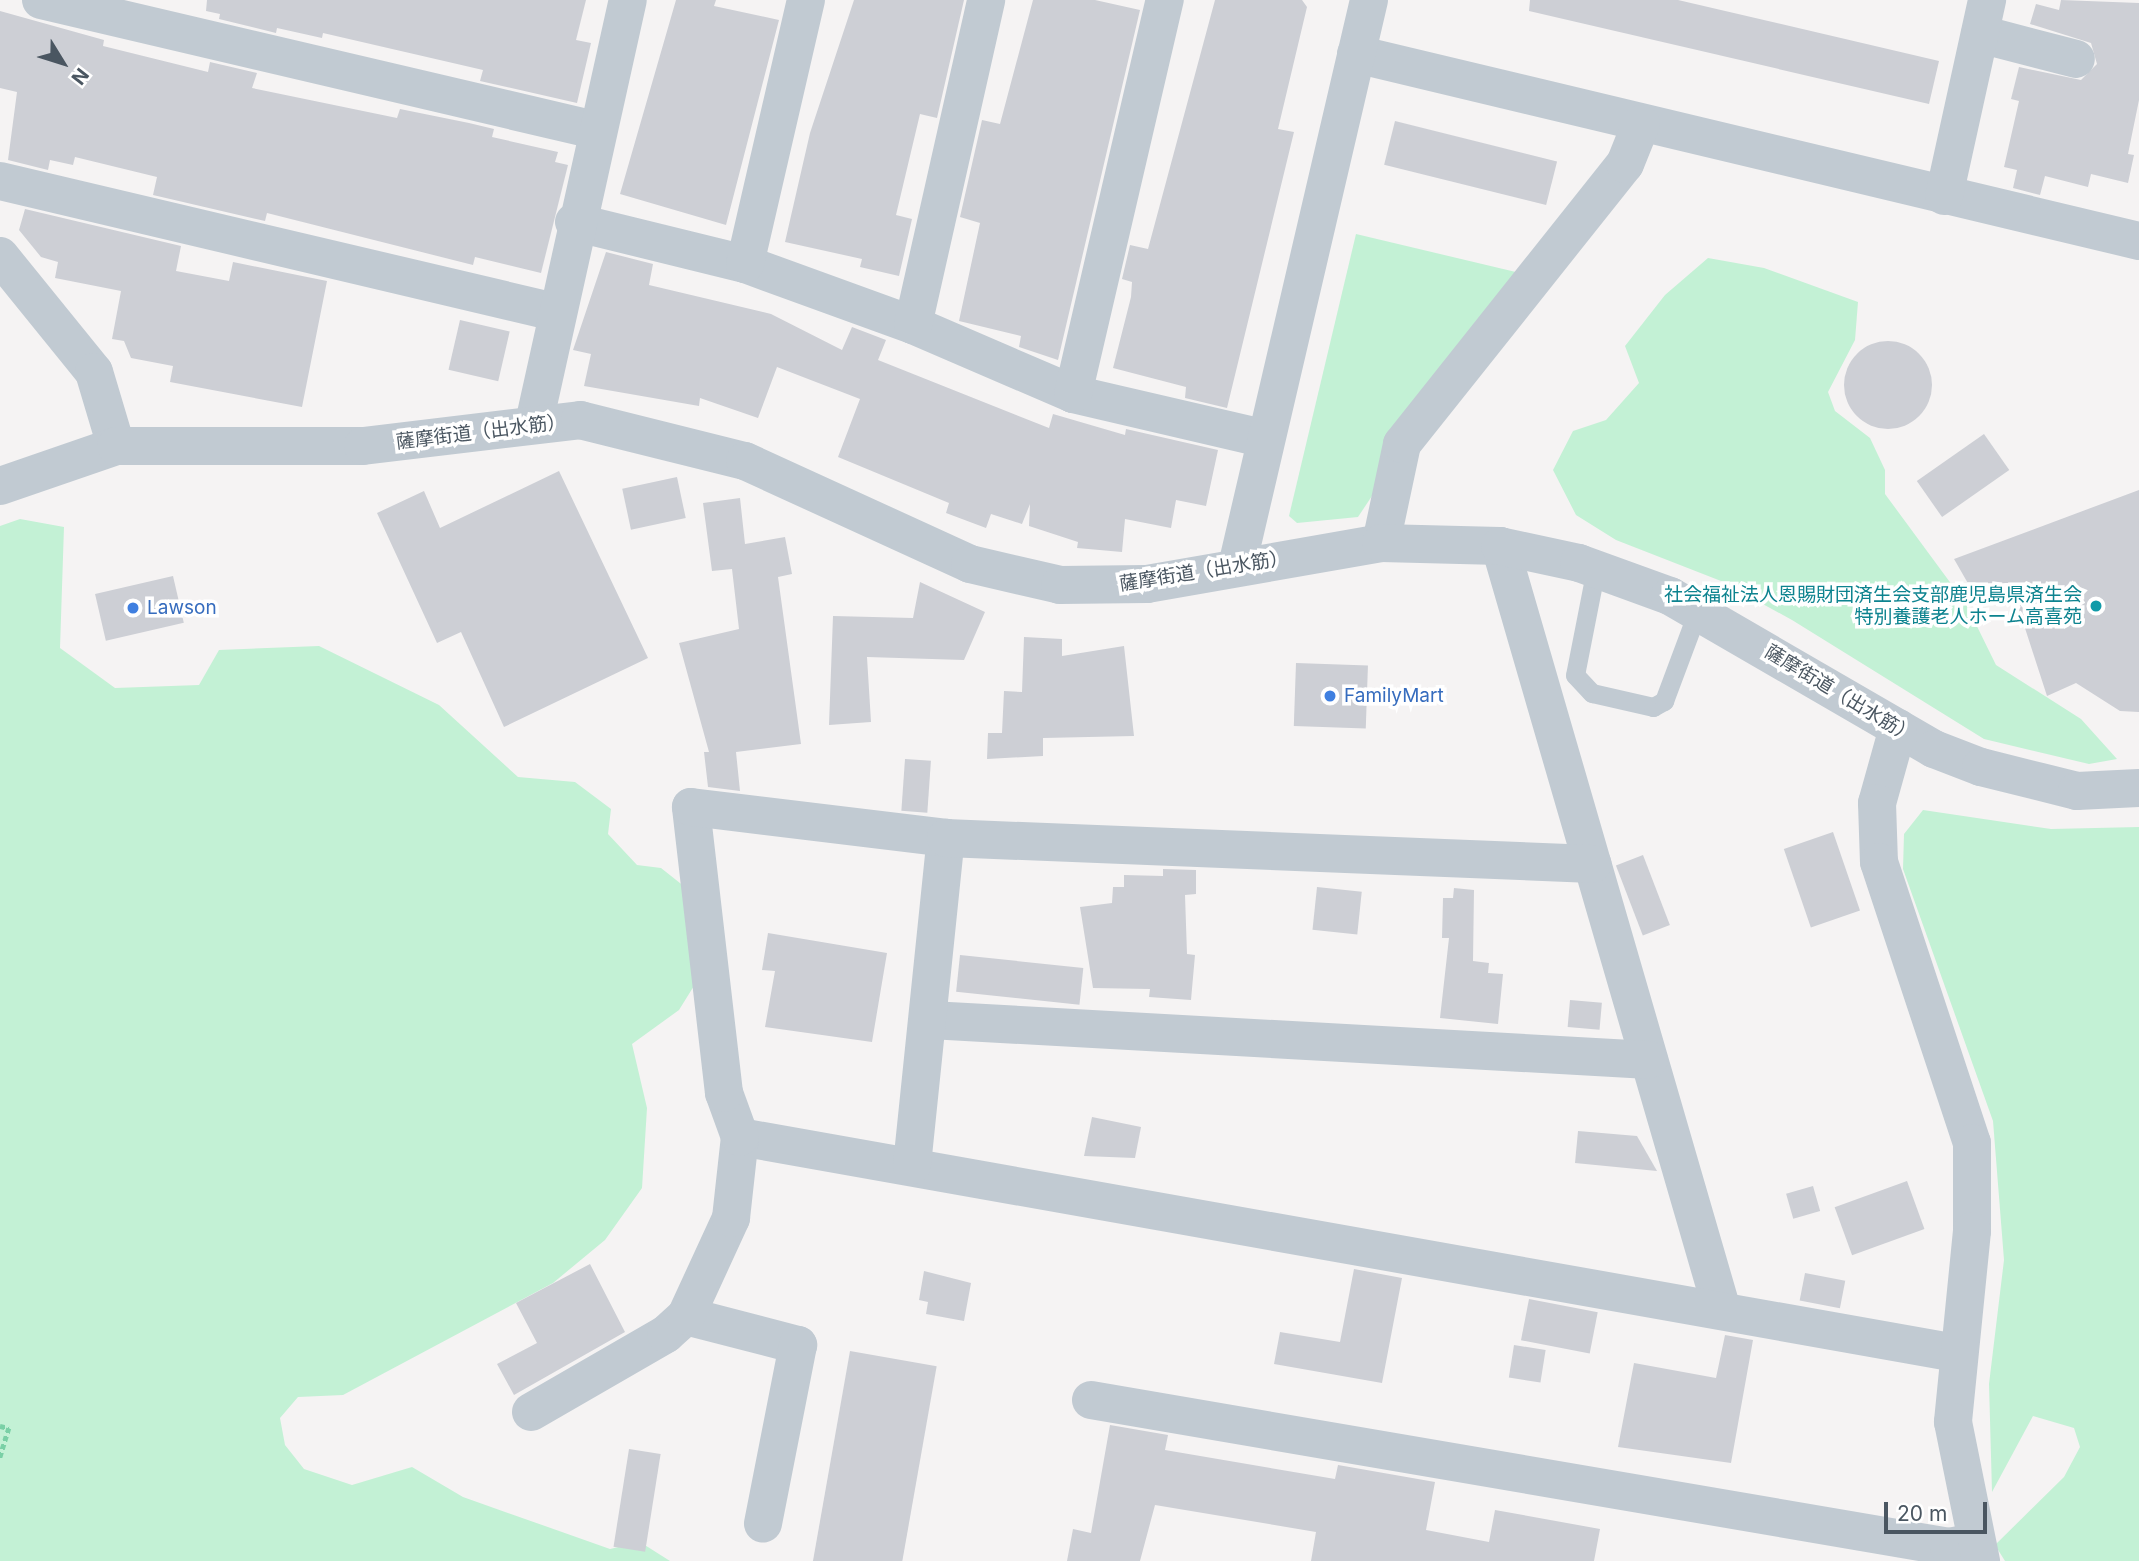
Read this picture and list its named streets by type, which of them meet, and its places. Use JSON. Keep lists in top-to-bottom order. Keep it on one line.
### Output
{"streets":{"street":["薩摩街道（出水筋）"]},"places":["社会福祉法人恩賜財団済生会支部鹿児島県済生会 特別養護老人ホーム高喜苑","Lawson","FamilyMart"],"scale_bar":"20 m","north":"bottom right"}
